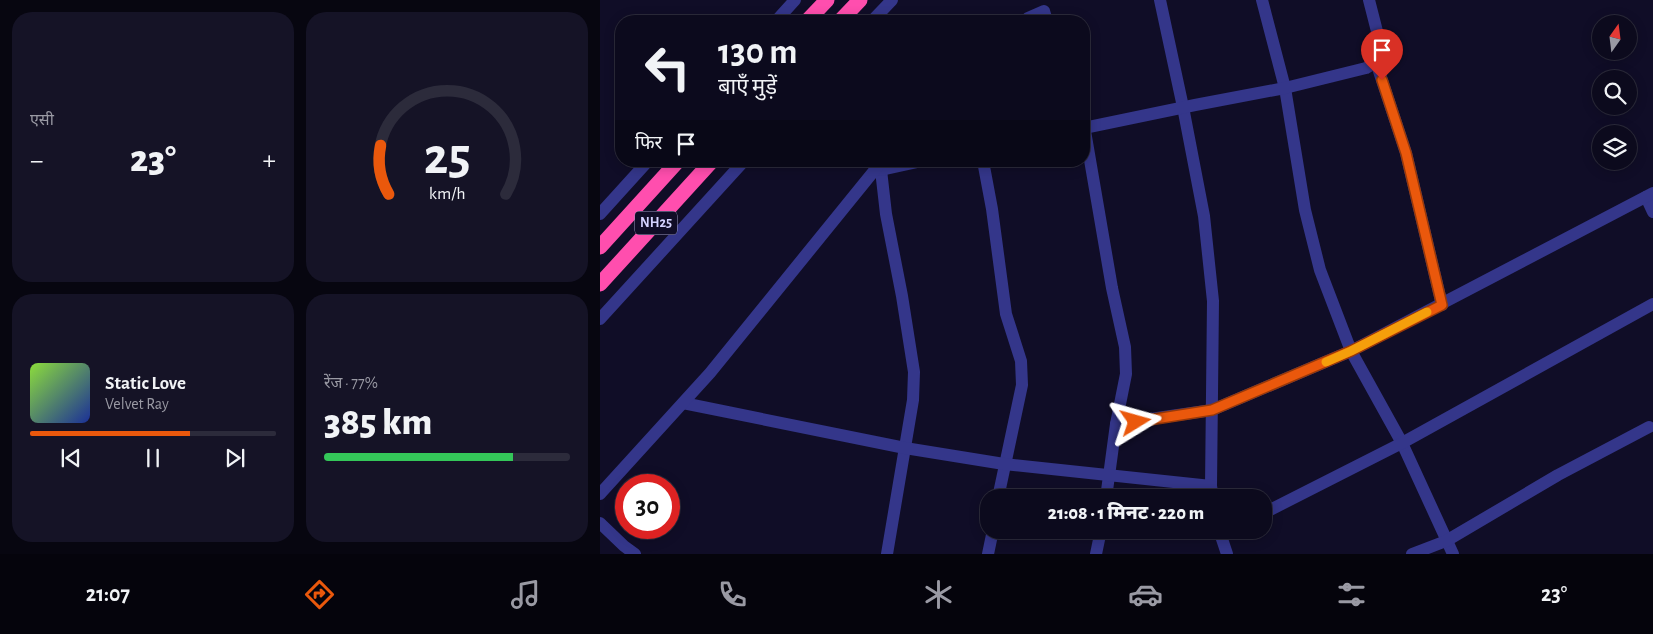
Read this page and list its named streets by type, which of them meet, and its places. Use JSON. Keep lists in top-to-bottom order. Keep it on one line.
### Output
{"streets":{"highway":["NH25"]},"north":"top","page":{"tile":["एसी",["रेंज · 77%","385 km"]],"turn":["130 m","बाएँ मुड़ें"],"then":"फिर","heat":["−","23°","+"],"song":["Static Love","Velvet Ray"],"limit":"30","trip":"21:08 · 1 मिनट · 220 m","tabs":["21:07","23°"],"gauge":["25","km/h"]}}
